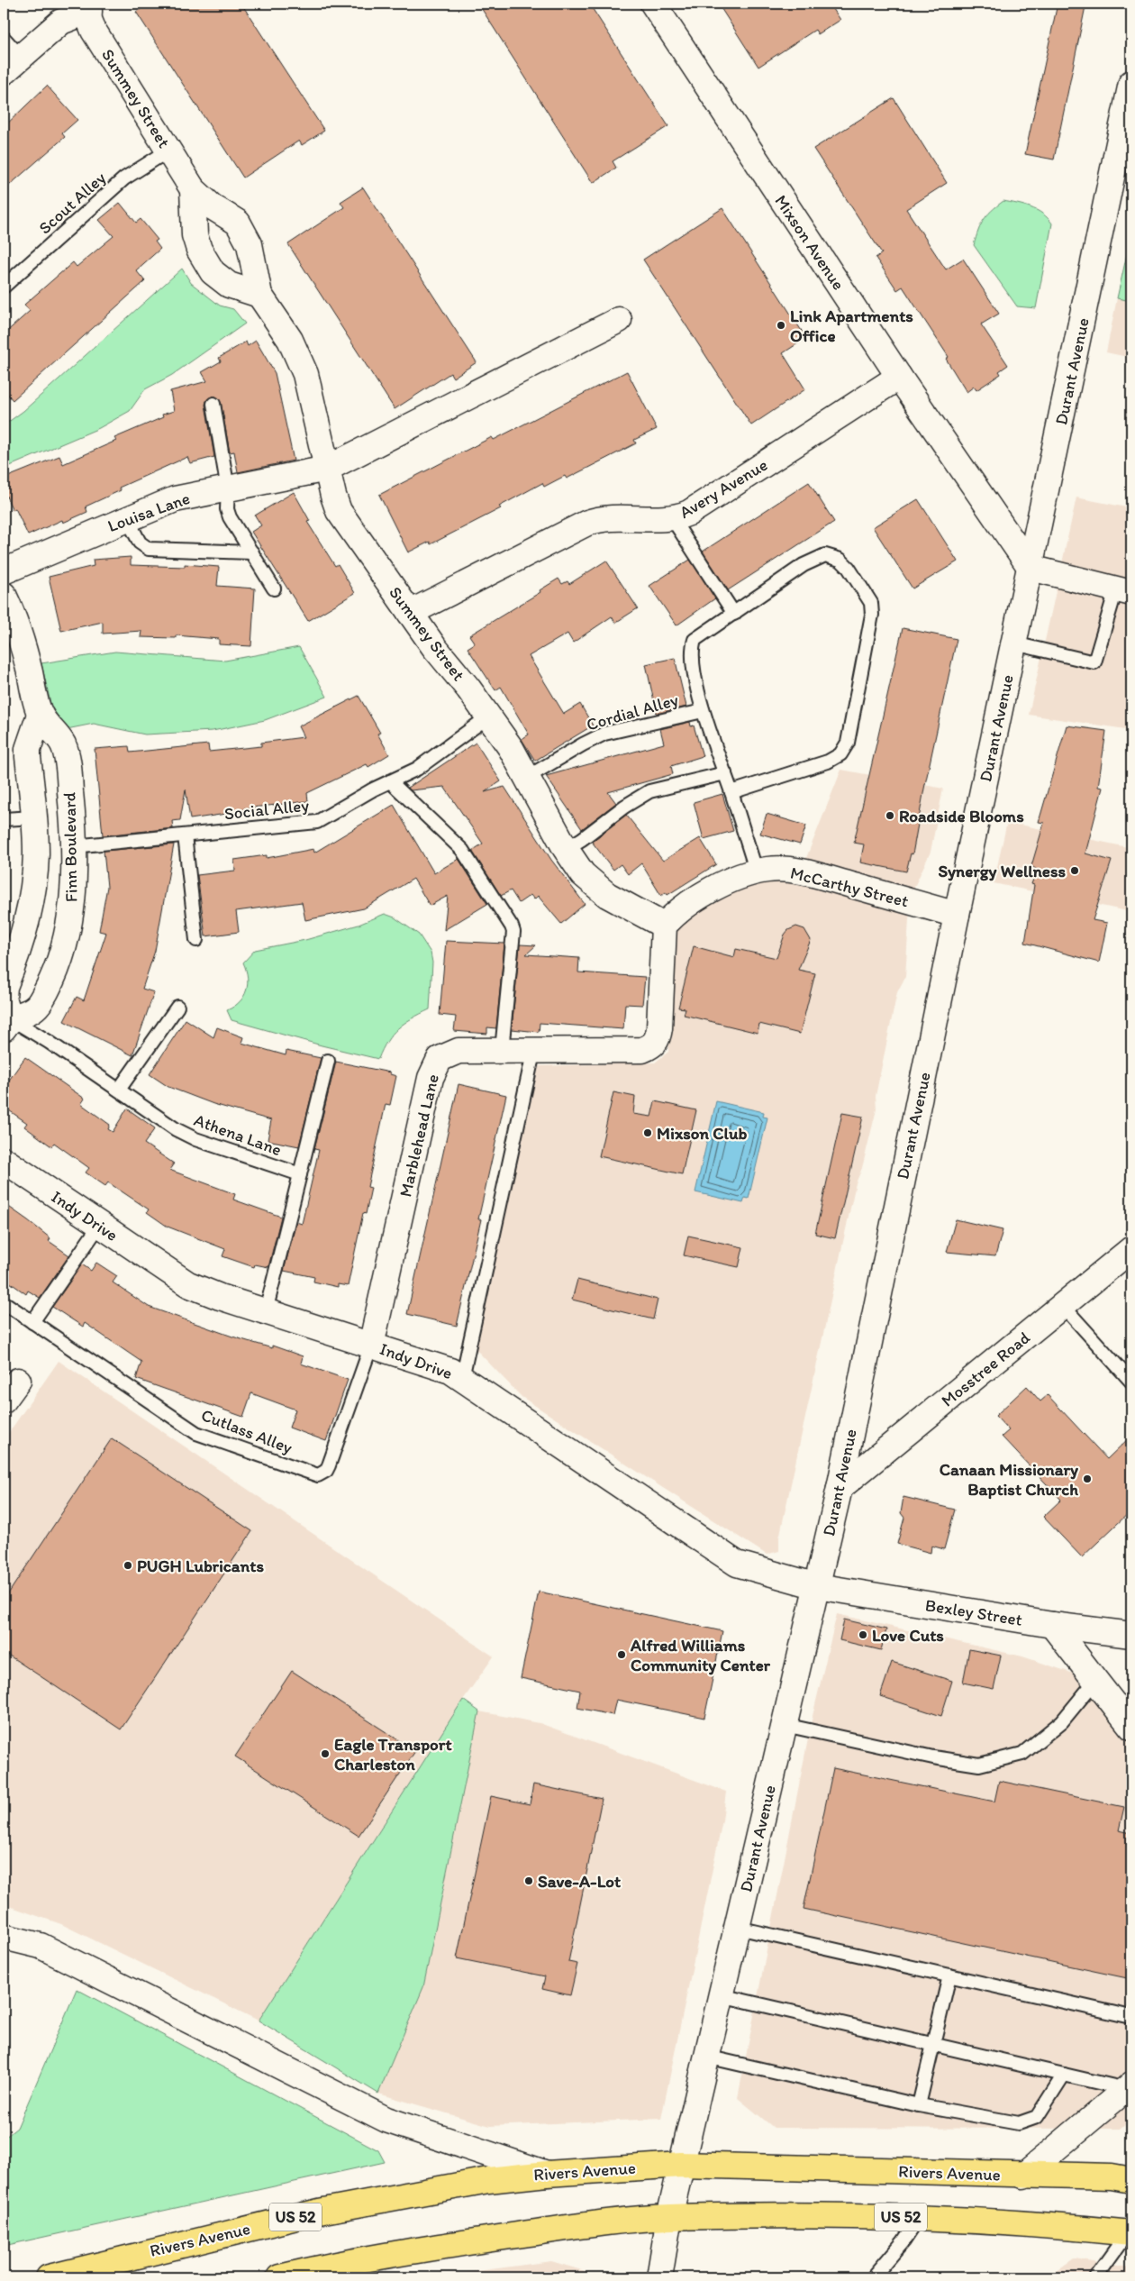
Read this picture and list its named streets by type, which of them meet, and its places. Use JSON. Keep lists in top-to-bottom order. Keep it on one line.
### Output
{"streets":{"main road":["Rivers Avenue","US 52"],"street":["Summey Street","Mixson Avenue","Durant Avenue","Avery Avenue","Louisa Lane","Finn Boulevard","McCarthy Street","Marblehead Lane","Indy Drive","Mosstree Road","Bexley Street"],"lane":["Scout Alley","Cordial Alley","Social Alley","Athena Lane","Cutlass Alley"]},"crossings":[["Summey Street","Scout Alley"],["Summey Street","Avery Avenue"],["Summey Street","Louisa Lane"],["Summey Street","Cordial Alley"],["Summey Street","Social Alley"],["Summey Street","McCarthy Street"],["Summey Street","Marblehead Lane"],["Mixson Avenue","Durant Avenue"],["Mixson Avenue","Avery Avenue"],["Durant Avenue","McCarthy Street"],["Durant Avenue","Indy Drive"],["Durant Avenue","Mosstree Road"],["Durant Avenue","Bexley Street"],["Durant Avenue","Rivers Avenue"],["Durant Avenue","US 52"],["Social Alley","Finn Boulevard"],["Finn Boulevard","Athena Lane"],["McCarthy Street","Marblehead Lane"],["Marblehead Lane","Indy Drive"],["Marblehead Lane","Cutlass Alley"],["Indy Drive","Cutlass Alley"],["Indy Drive","Bexley Street"]],"places":["Link Apartments Office","Roadside Blooms","Synergy Wellness","Mixson Club","Canaan Missionary Baptist Church","PUGH Lubricants","Love Cuts","Alfred Williams Community Center","Eagle Transport Charleston","Save-A-Lot"]}
